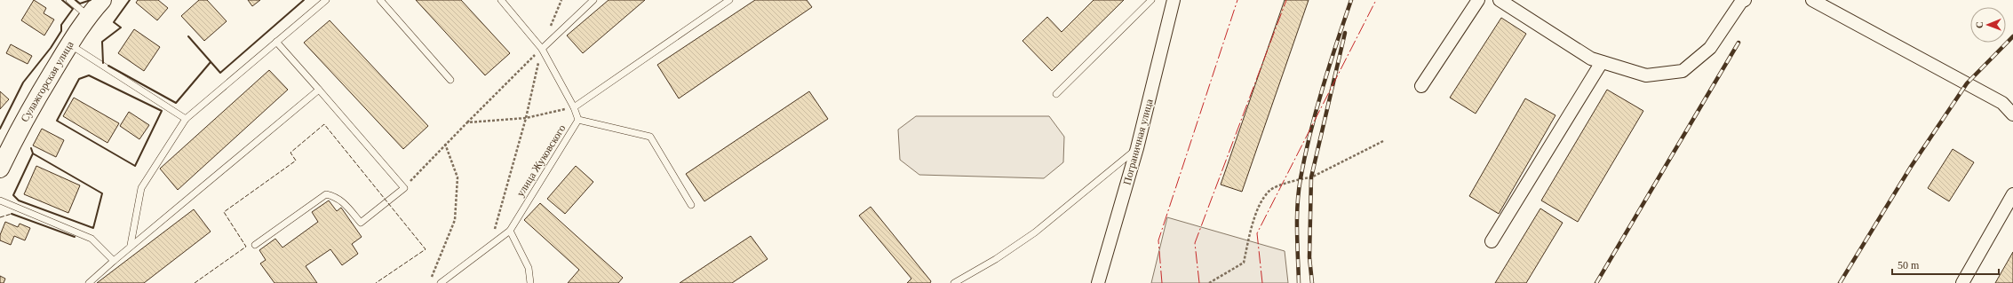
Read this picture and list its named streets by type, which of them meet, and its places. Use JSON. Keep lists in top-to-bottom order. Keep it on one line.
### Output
{"streets":{"main road":["Сулажгорская улица"],"street":["Пограничная улица"],"lane":["улица Жуковского"]},"scale_bar":"50 m","north":"left"}
